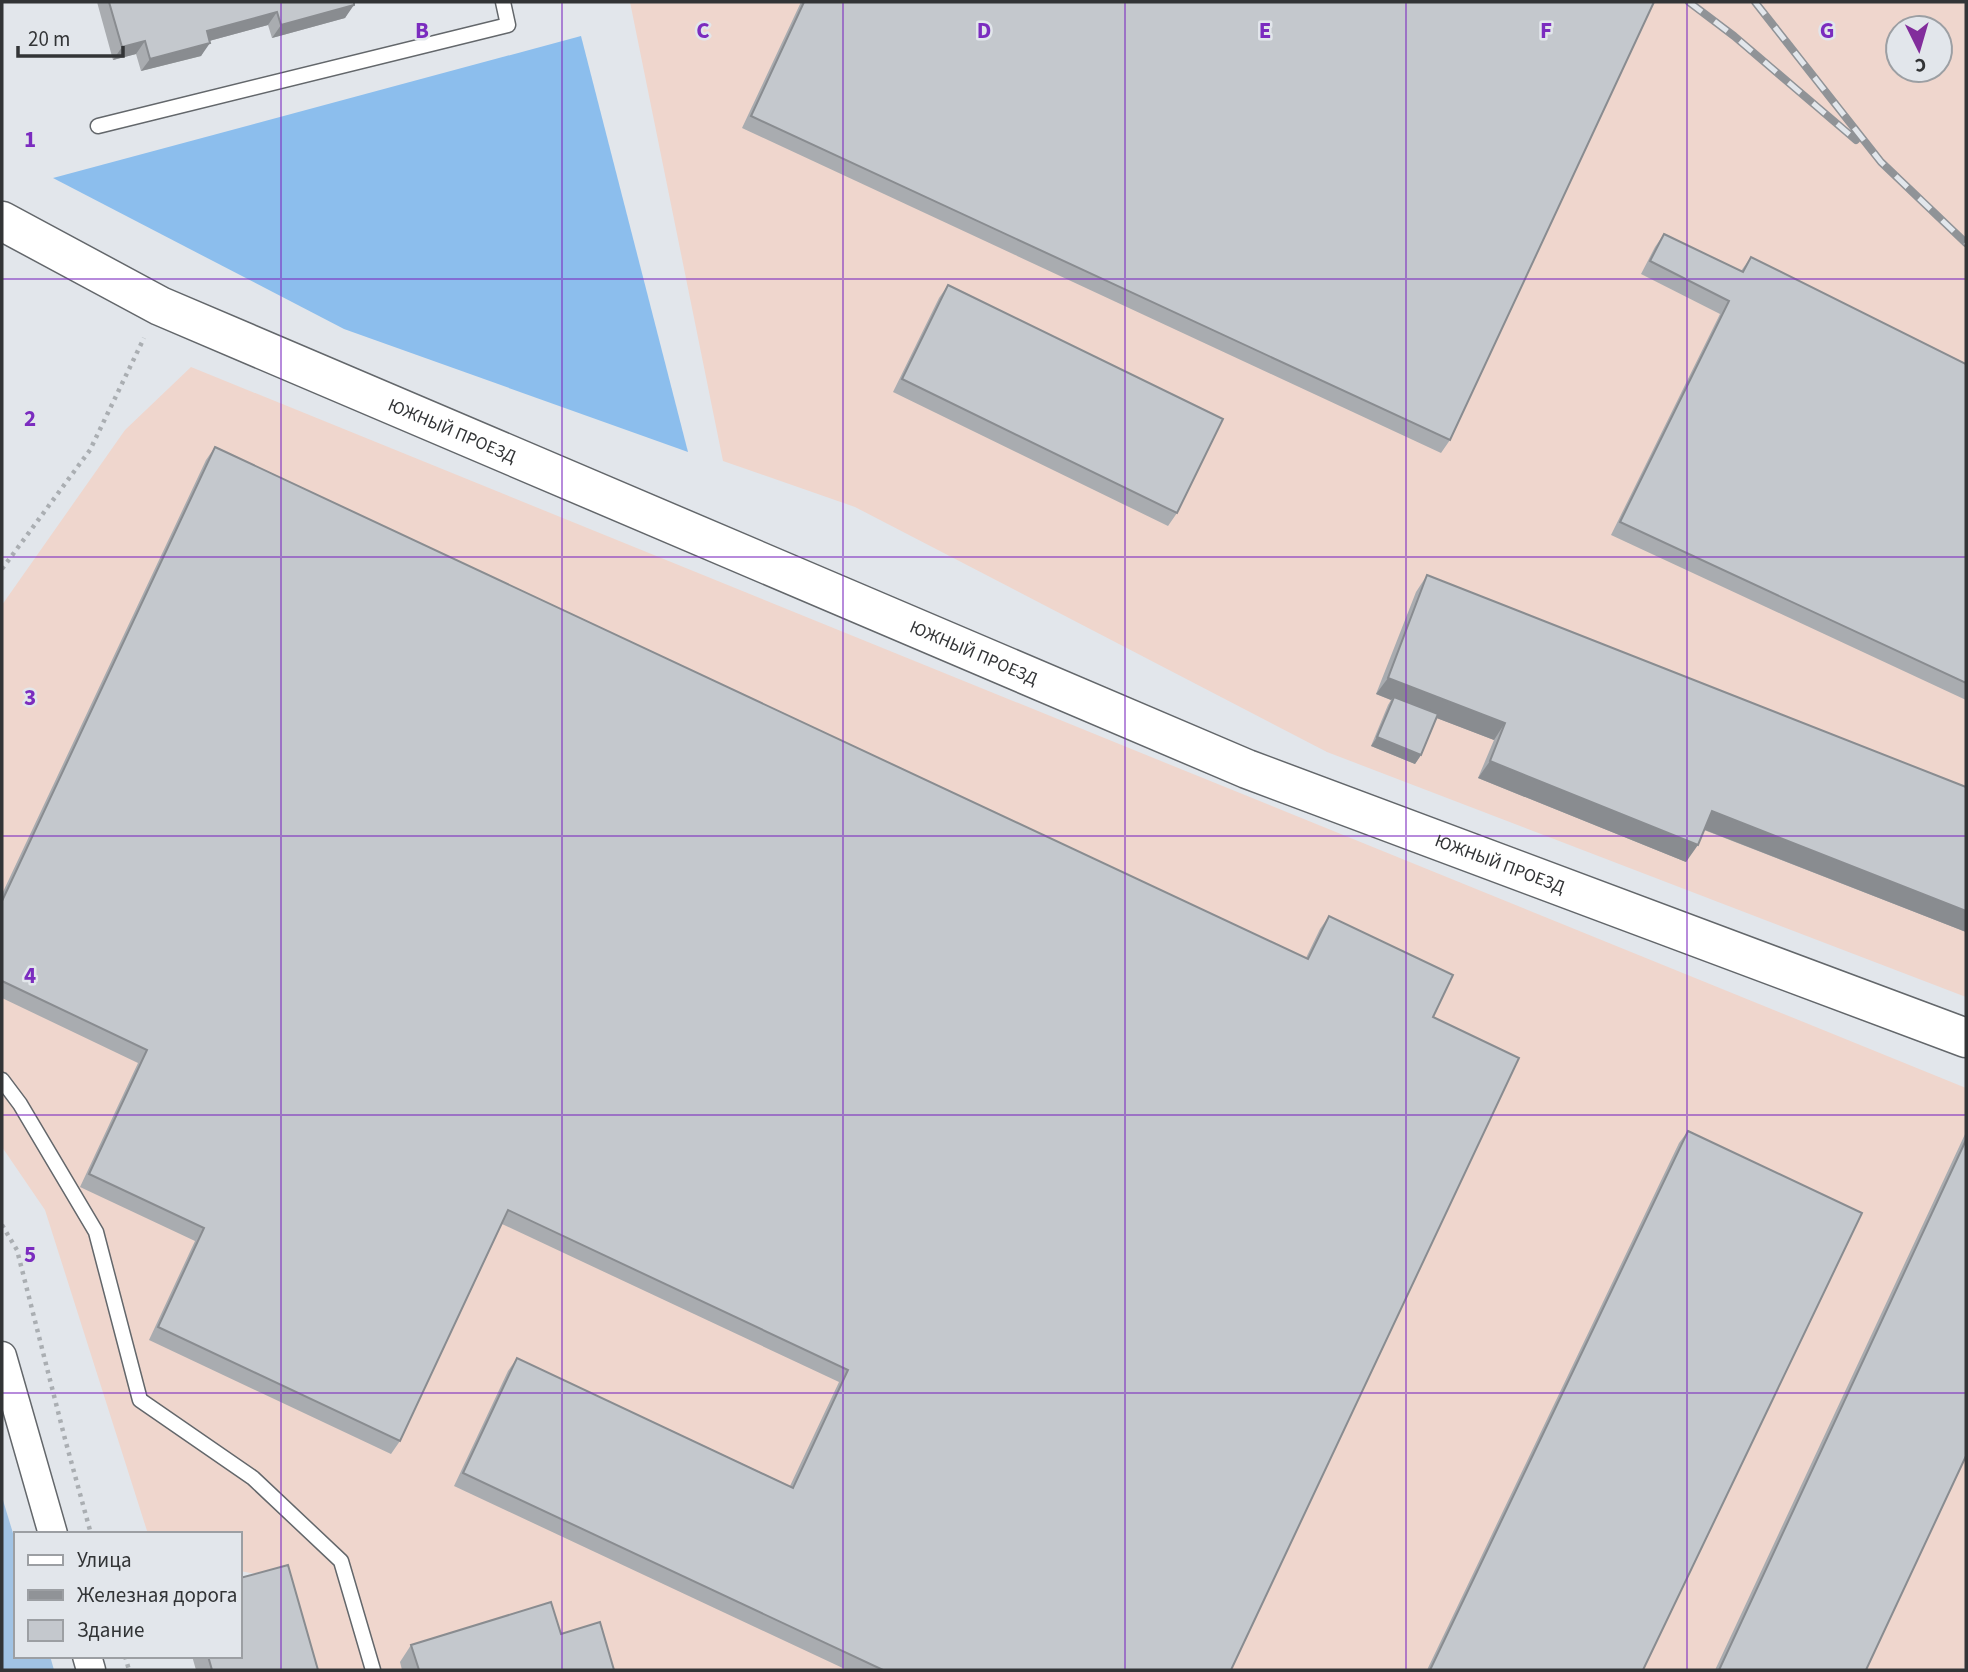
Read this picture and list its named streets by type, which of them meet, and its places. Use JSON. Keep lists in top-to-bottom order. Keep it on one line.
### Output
{"streets":{"main road":["ЮЖНЫЙ ПРОЕЗД"]},"legend":["Улица","Железная дорога","Здание"],"scale_bar":"20 m","north":"bottom","grid":{"columns":["B","C","D","E","F","G"],"rows":["1","2","3","4","5"]}}
